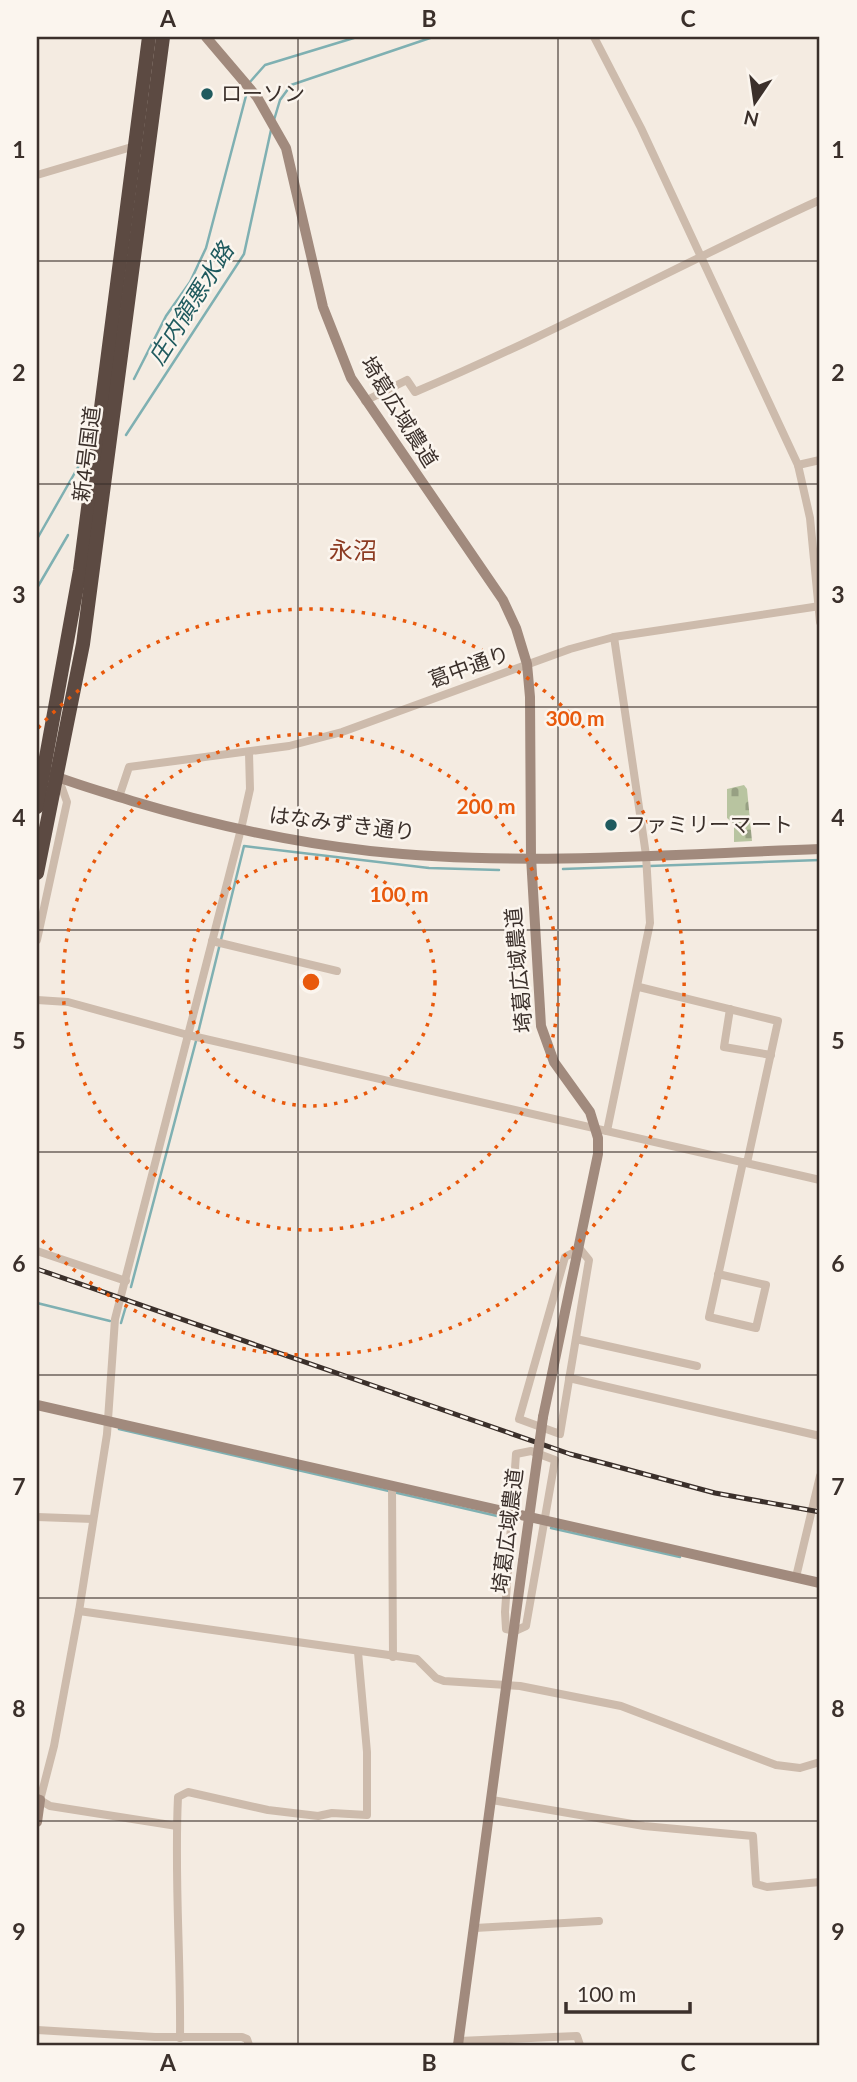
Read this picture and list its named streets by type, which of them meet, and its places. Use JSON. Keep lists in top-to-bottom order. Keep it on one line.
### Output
{"streets":{"highway":["新4号国道"],"street":["埼葛広域農道","葛中通り","はなみずき通り"]},"crossings":[["埼葛広域農道","葛中通り"],["埼葛広域農道","はなみずき通り"],["新4号国道","はなみずき通り"],["葛中通り","はなみずき通り"]],"districts":["永沼"],"water":["庄内領悪水路"],"places":["ローソン","ファミリーマート"],"scale_bar":"100 m","north":"bottom","grid":{"columns":["A","B","C"],"rows":["1","2","3","4","5","6","7","8","9"]},"rings":["300 m","200 m","100 m"]}
